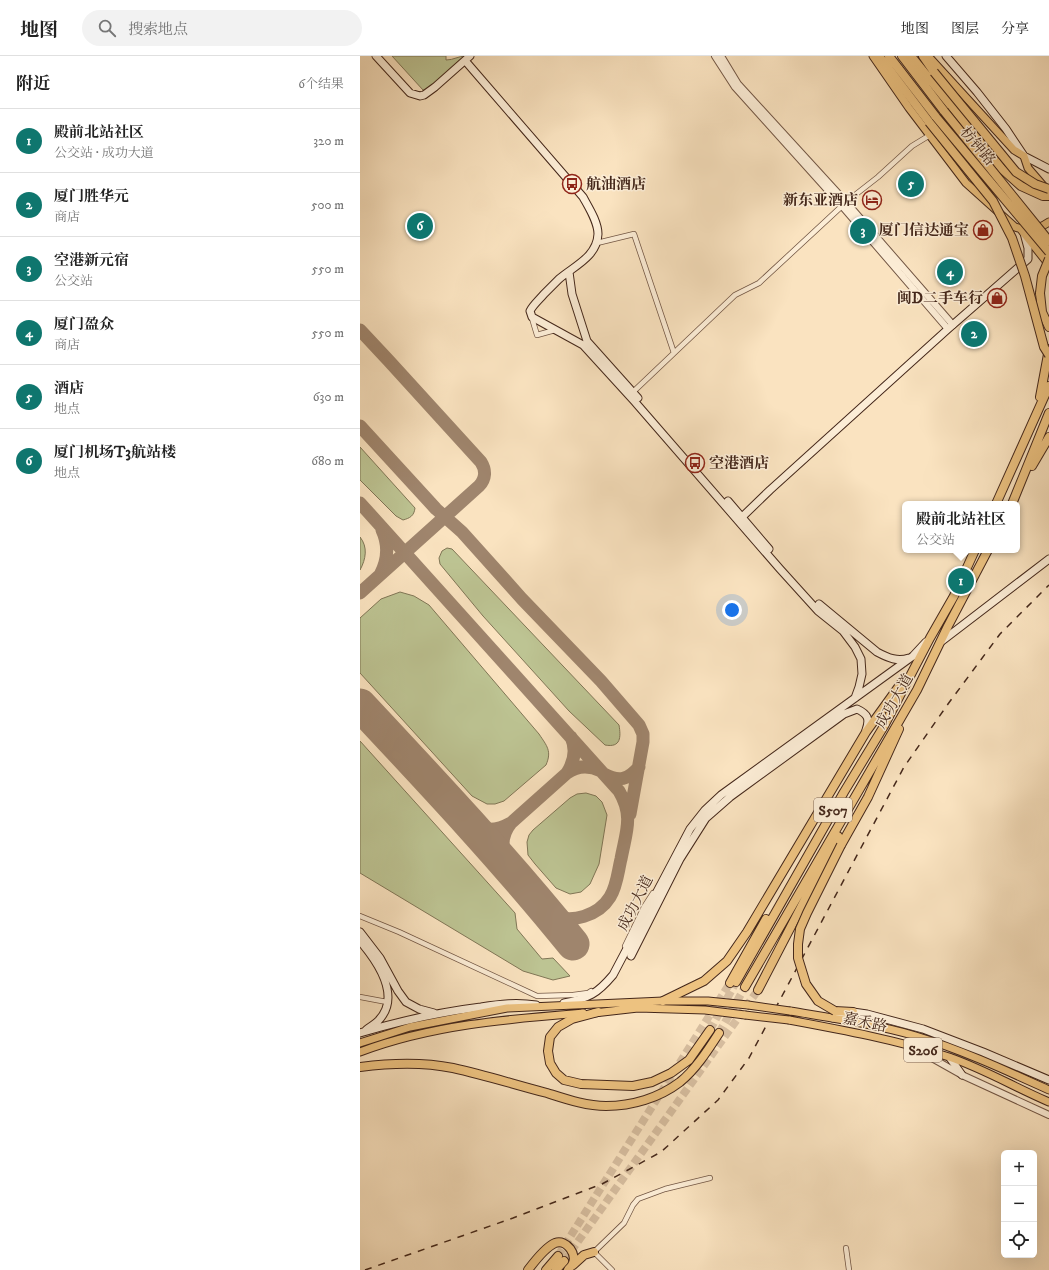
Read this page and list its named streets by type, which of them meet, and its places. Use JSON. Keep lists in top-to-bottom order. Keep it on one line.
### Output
{"streets":{"highway":["枋钟路","成功大道","S507"],"main road":["嘉禾路","S206"]},"crossings":[["成功大道","S507"],["成功大道","嘉禾路"]],"places":{"bus stop":["航油酒店","空港酒店"],"hotel":["新东亚酒店"],"shop":["厦门信达通宝","闽D二手车行"]},"page":{"header":"地图","search":"搜索地点","nav":["地图","图层","分享"],"heading":["附近","6个结果"],"list":[{"mark":"1","name":"殿前北站社区","note":"公交站 · 成功大道","value":"320 m"},{"mark":"2","name":"厦门胜华元","note":"商店","value":"500 m"},{"mark":"3","name":"空港新元宿","note":"公交站","value":"550 m"},{"mark":"4","name":"厦门盈众","note":"商店","value":"550 m"},{"mark":"5","name":"酒店","note":"地点","value":"630 m"},{"mark":"6","name":"厦门机场T3航站楼","note":"地点","value":"680 m"}],"pins":["5","6","3","4","2","1"],"popup":["殿前北站社区","公交站"],"map_buttons":["+","−"]}}
